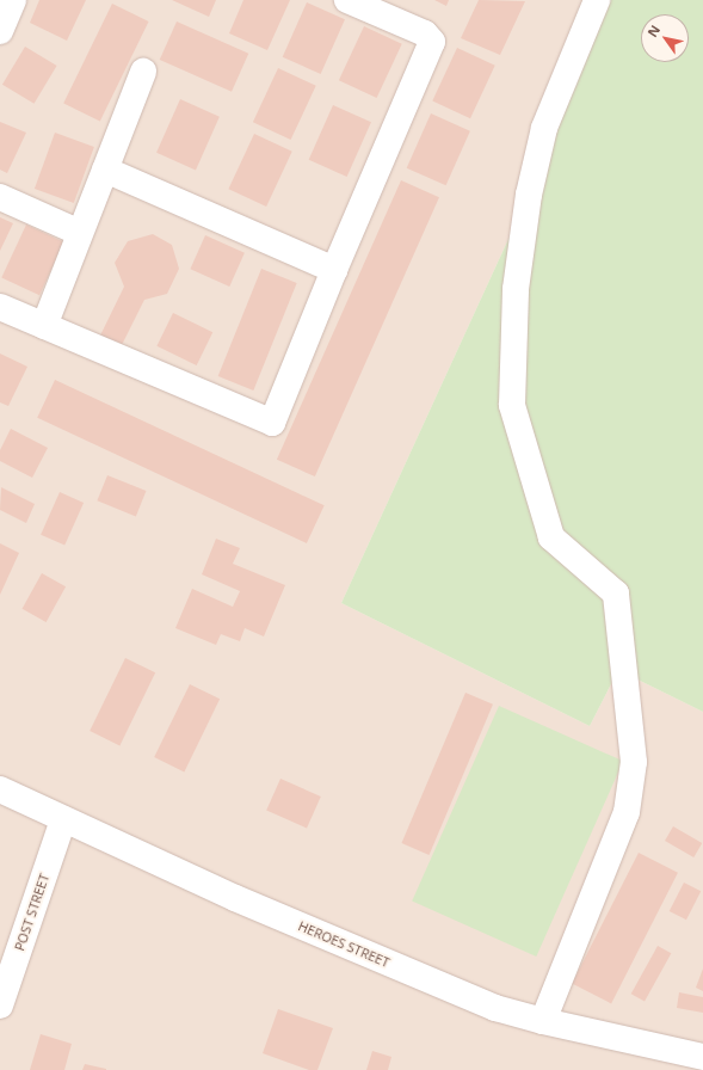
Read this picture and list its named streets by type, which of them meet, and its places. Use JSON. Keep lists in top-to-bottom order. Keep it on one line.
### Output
{"streets":{"street":["POST STREET","HEROES STREET"]},"crossings":[["POST STREET","HEROES STREET"]],"north":"top left"}
